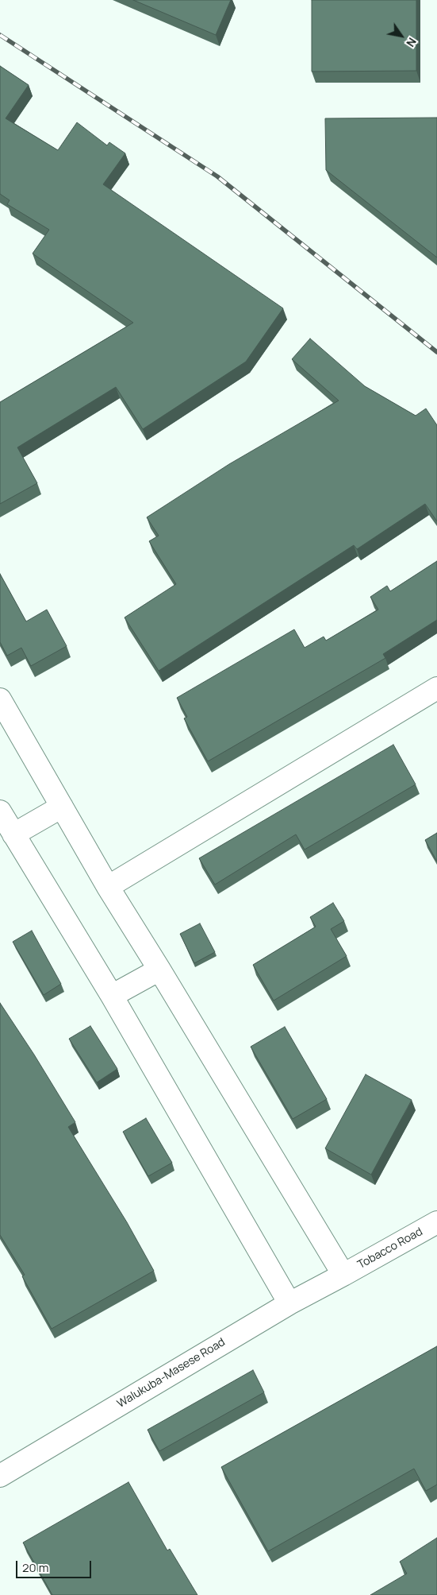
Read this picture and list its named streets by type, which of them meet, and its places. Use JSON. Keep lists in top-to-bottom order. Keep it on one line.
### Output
{"streets":{"street":["Tobacco Road","Walukuba-Masese Road"]},"crossings":[["Tobacco Road","Walukuba-Masese Road"]],"scale_bar":"20 m","north":"bottom right"}
